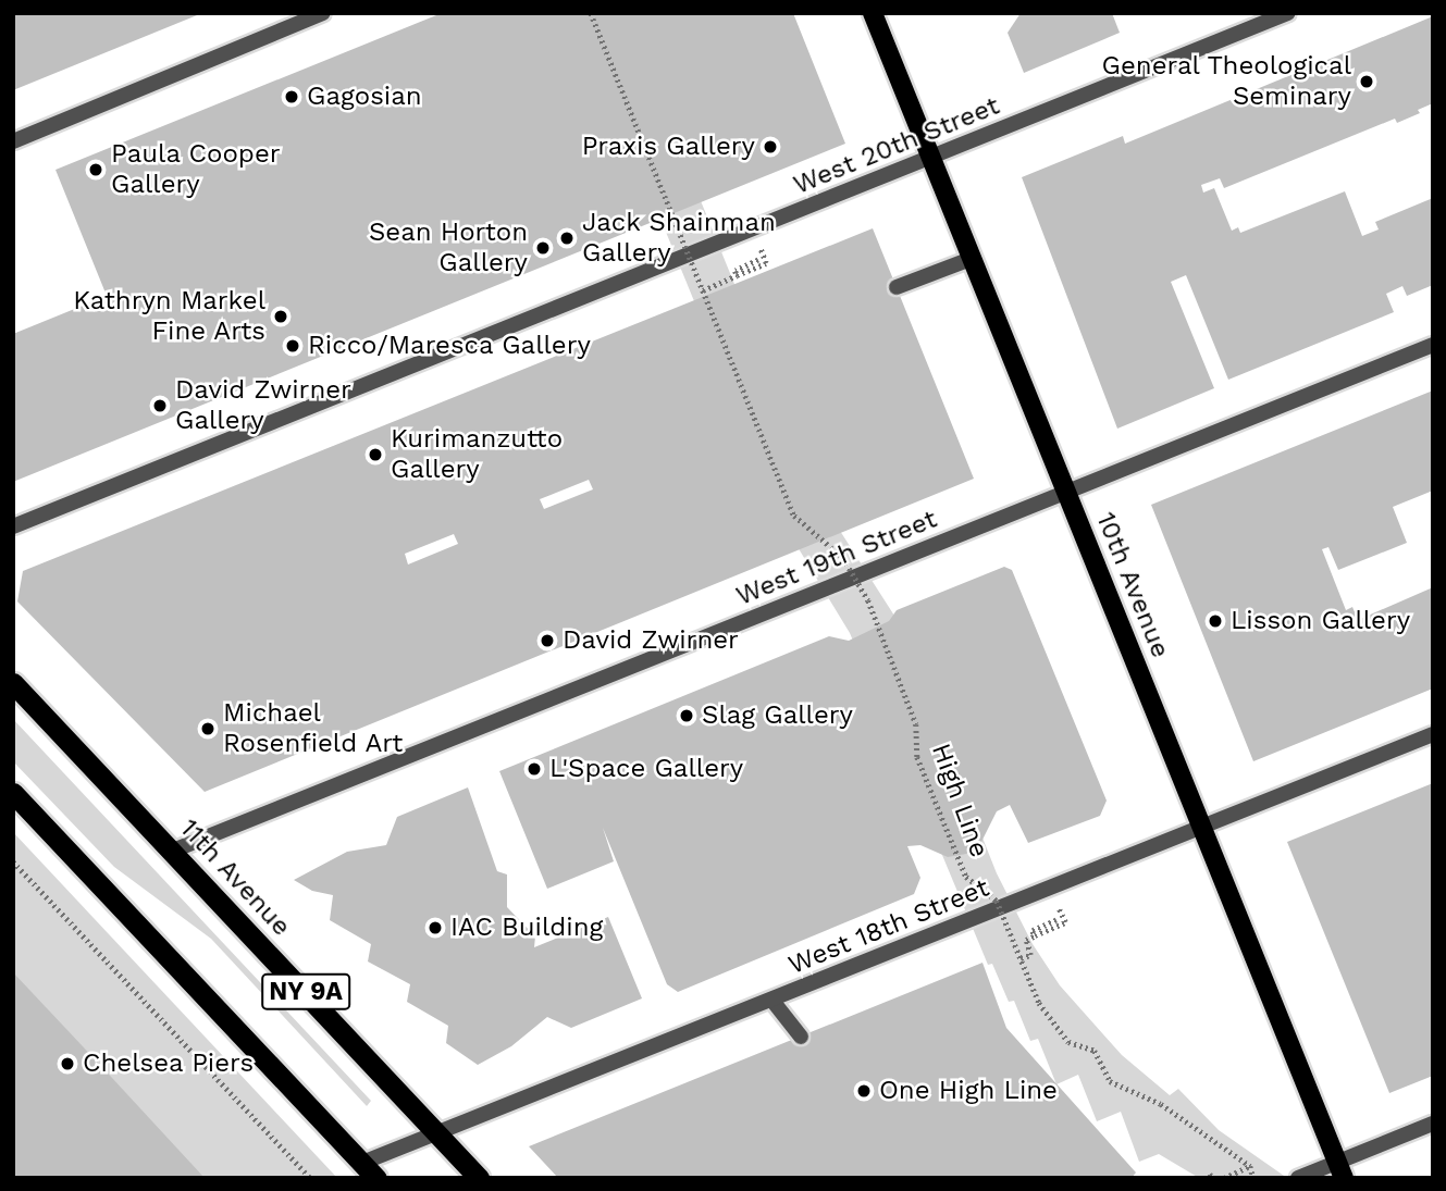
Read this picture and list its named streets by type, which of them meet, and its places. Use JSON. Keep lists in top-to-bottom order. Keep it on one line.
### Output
{"streets":{"highway":["11th Avenue","NY 9A"],"main road":["10th Avenue"],"street":["West 20th Street","West 19th Street","West 18th Street"],"path":["High Line"]},"crossings":[["West 20th Street","10th Avenue"],["West 19th Street","10th Avenue"],["West 19th Street","11th Avenue"],["10th Avenue","West 18th Street"],["11th Avenue","West 18th Street"],["West 18th Street","NY 9A"]],"places":["General Theological Seminary","Gagosian","Praxis Gallery","Paula Cooper Gallery","Jack Shainman Gallery","Sean Horton Gallery","Kathryn Markel Fine Arts","Ricco/Maresca Gallery","David Zwirner Gallery","Kurimanzutto Gallery","Lisson Gallery","David Zwirner","Slag Gallery","Michael Rosenfield Art","L'Space Gallery","IAC Building","Chelsea Piers","One High Line"]}
